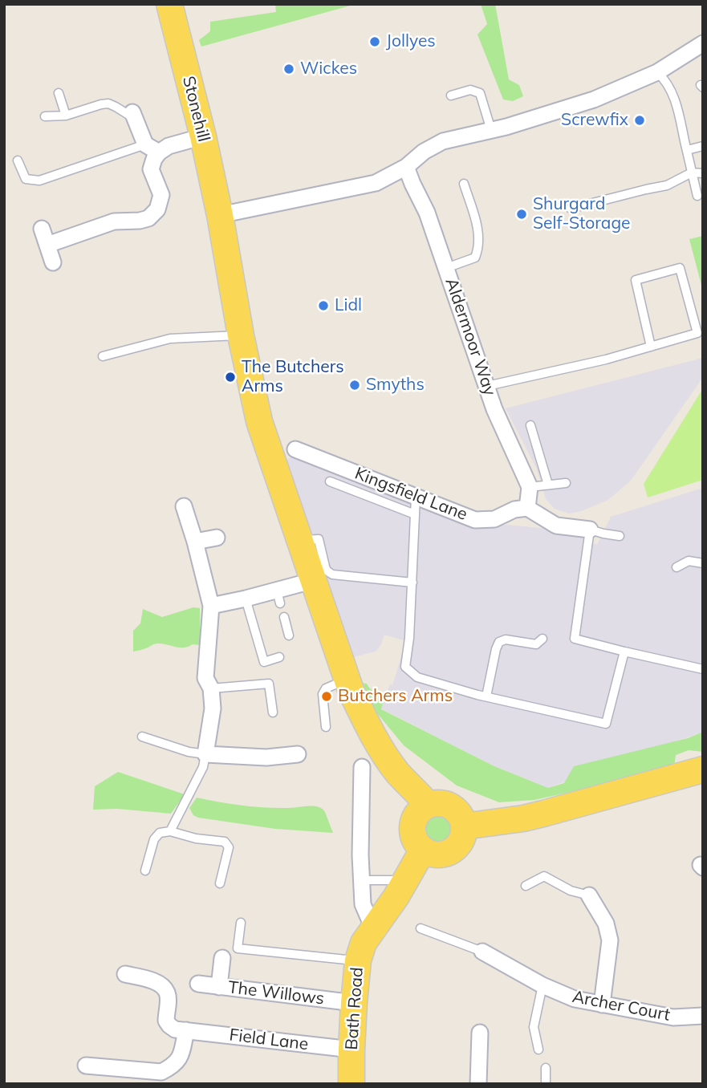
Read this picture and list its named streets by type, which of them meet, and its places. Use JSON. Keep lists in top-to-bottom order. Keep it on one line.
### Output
{"streets":{"main road":["Stonehill","Bath Road"],"street":["Aldermoor Way","Kingsfield Lane","The Willows","Archer Court","Field Lane"]},"crossings":[["Stonehill","Bath Road"],["The Willows","Bath Road"],["Bath Road","Field Lane"]],"places":["Jollyes","Wickes","Screwfix","Shurgard Self-Storage","Lidl","The Butchers Arms","Smyths","Butchers Arms"]}
